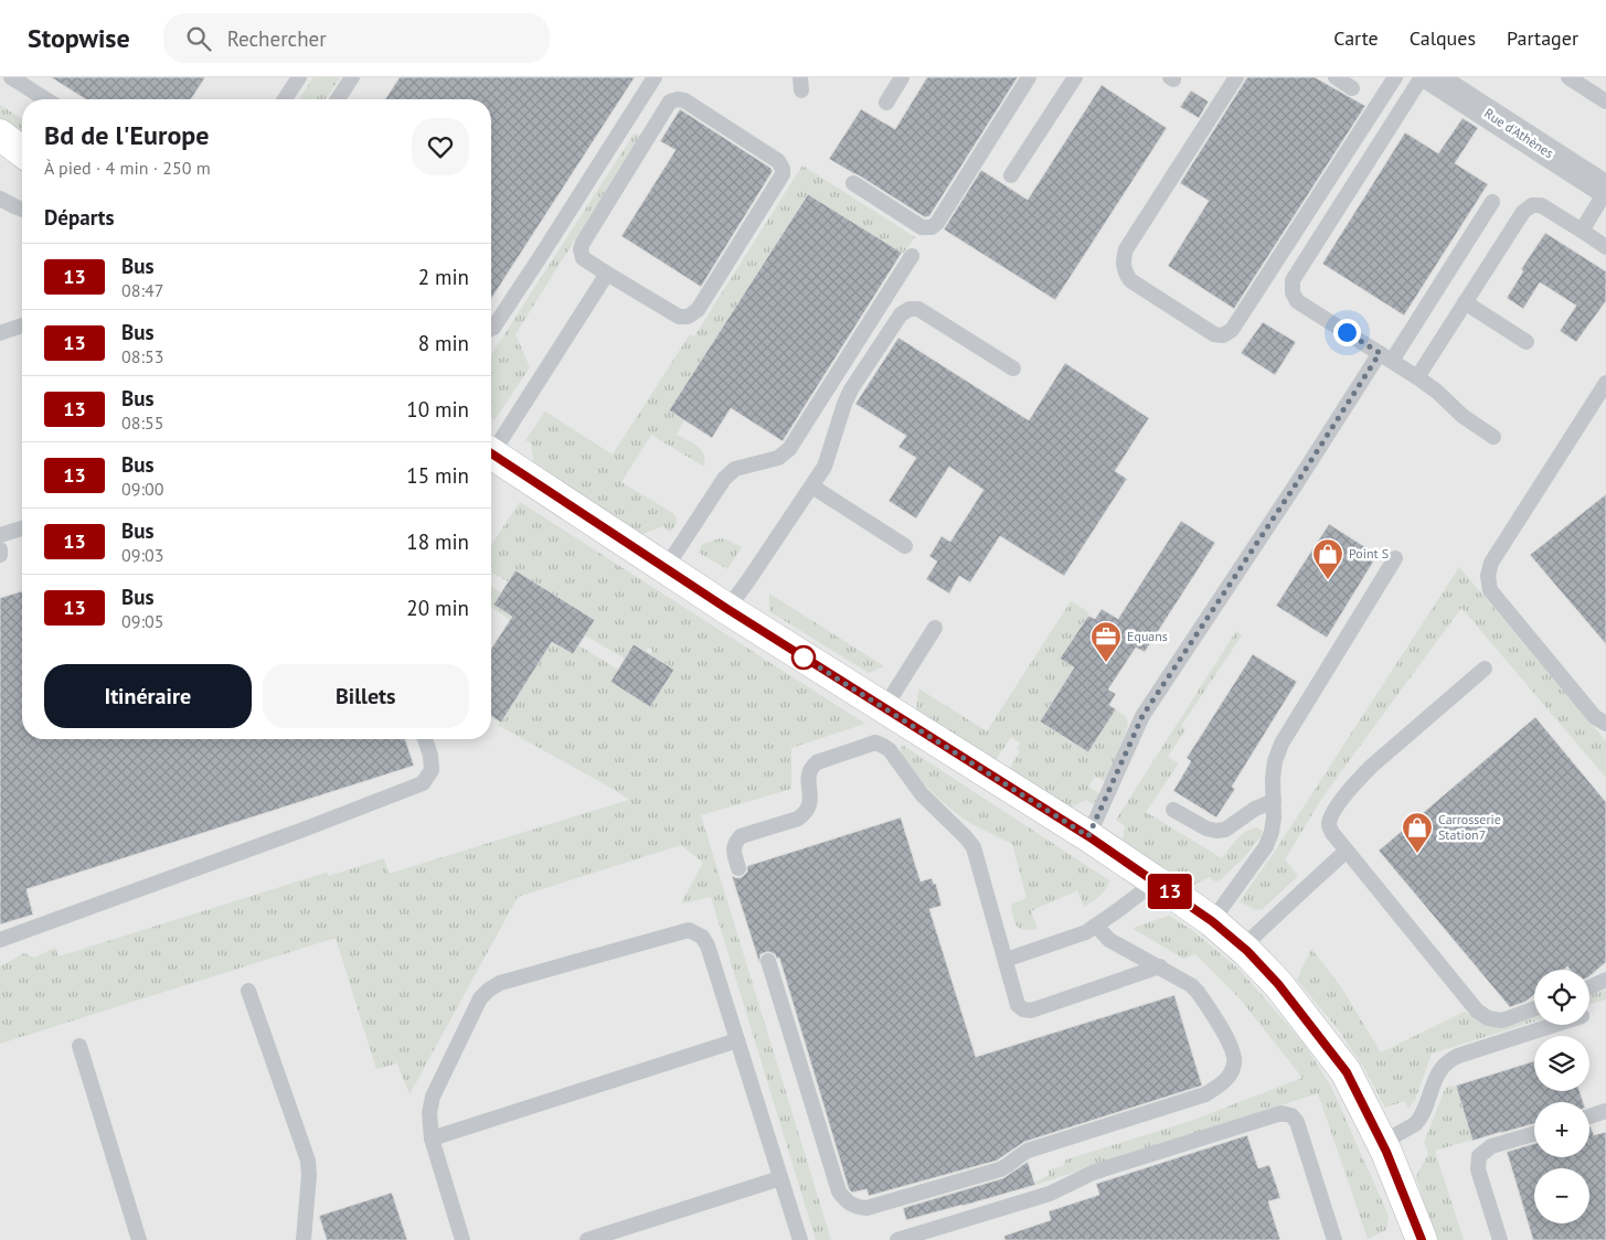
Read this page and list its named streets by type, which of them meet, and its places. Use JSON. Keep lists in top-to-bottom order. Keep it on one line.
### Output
{"streets":{"street":["Rue d'Athènes"]},"places":{"shop":["Point S","Carrosserie Station7"],"office":["Equans"]},"lines":["bus line 13"],"page":{"header":"Stopwise","search":"Rechercher","nav":["Carte","Calques","Partager"],"on_map":"13","heading":[["Bd de l'Europe","À pied · 4 min · 250 m"],"Départs"],"list":[{"mark":"13","name":"Bus","note":"08:47","value":"2 min"},{"mark":"13","name":"Bus","note":"08:53","value":"8 min"},{"mark":"13","name":"Bus","note":"08:55","value":"10 min"},{"mark":"13","name":"Bus","note":"09:00","value":"15 min"},{"mark":"13","name":"Bus","note":"09:03","value":"18 min"},{"mark":"13","name":"Bus","note":"09:05","value":"20 min"}],"buttons":["Itinéraire","Billets"],"map_buttons":["+","−"]}}
